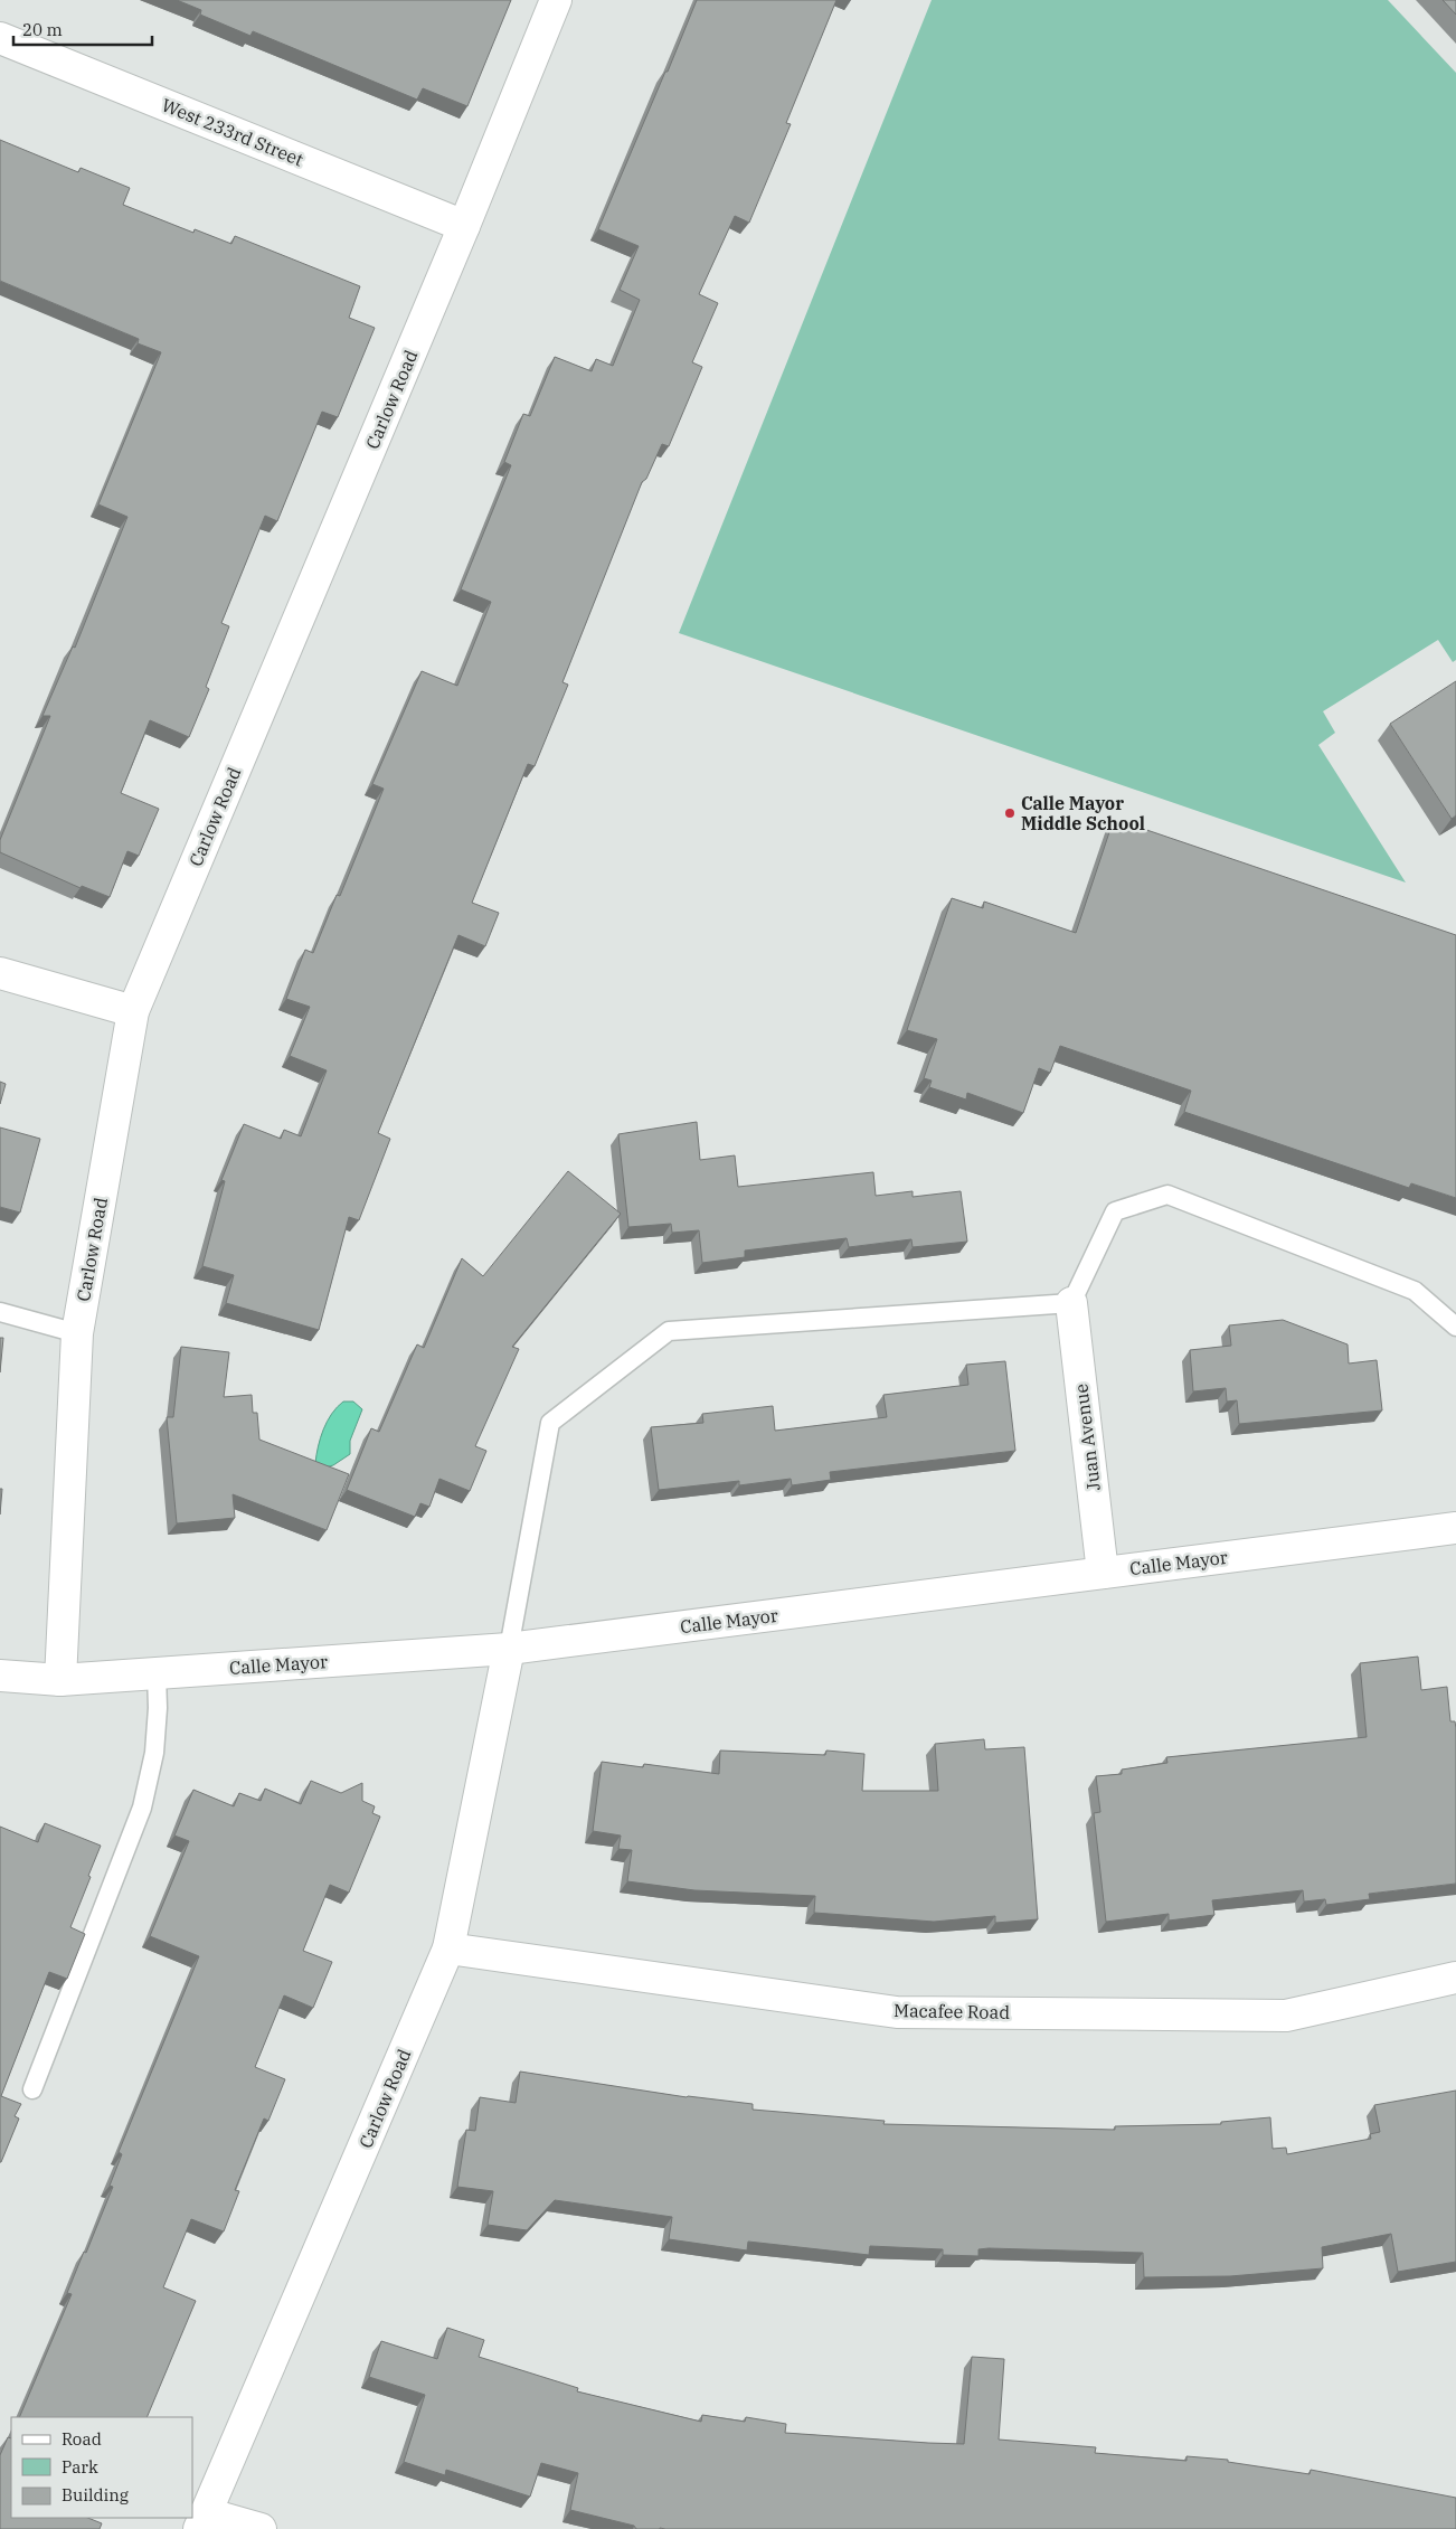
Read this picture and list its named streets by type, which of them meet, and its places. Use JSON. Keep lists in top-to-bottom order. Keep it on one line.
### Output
{"streets":{"street":["West 233rd Street","Carlow Road","Juan Avenue","Calle Mayor","Macafee Road"]},"crossings":[["West 233rd Street","Carlow Road"],["Carlow Road","Calle Mayor"],["Carlow Road","Macafee Road"],["Juan Avenue","Calle Mayor"]],"places":["Calle Mayor Middle School"],"legend":["Road","Park","Building"],"scale_bar":"20 m"}
